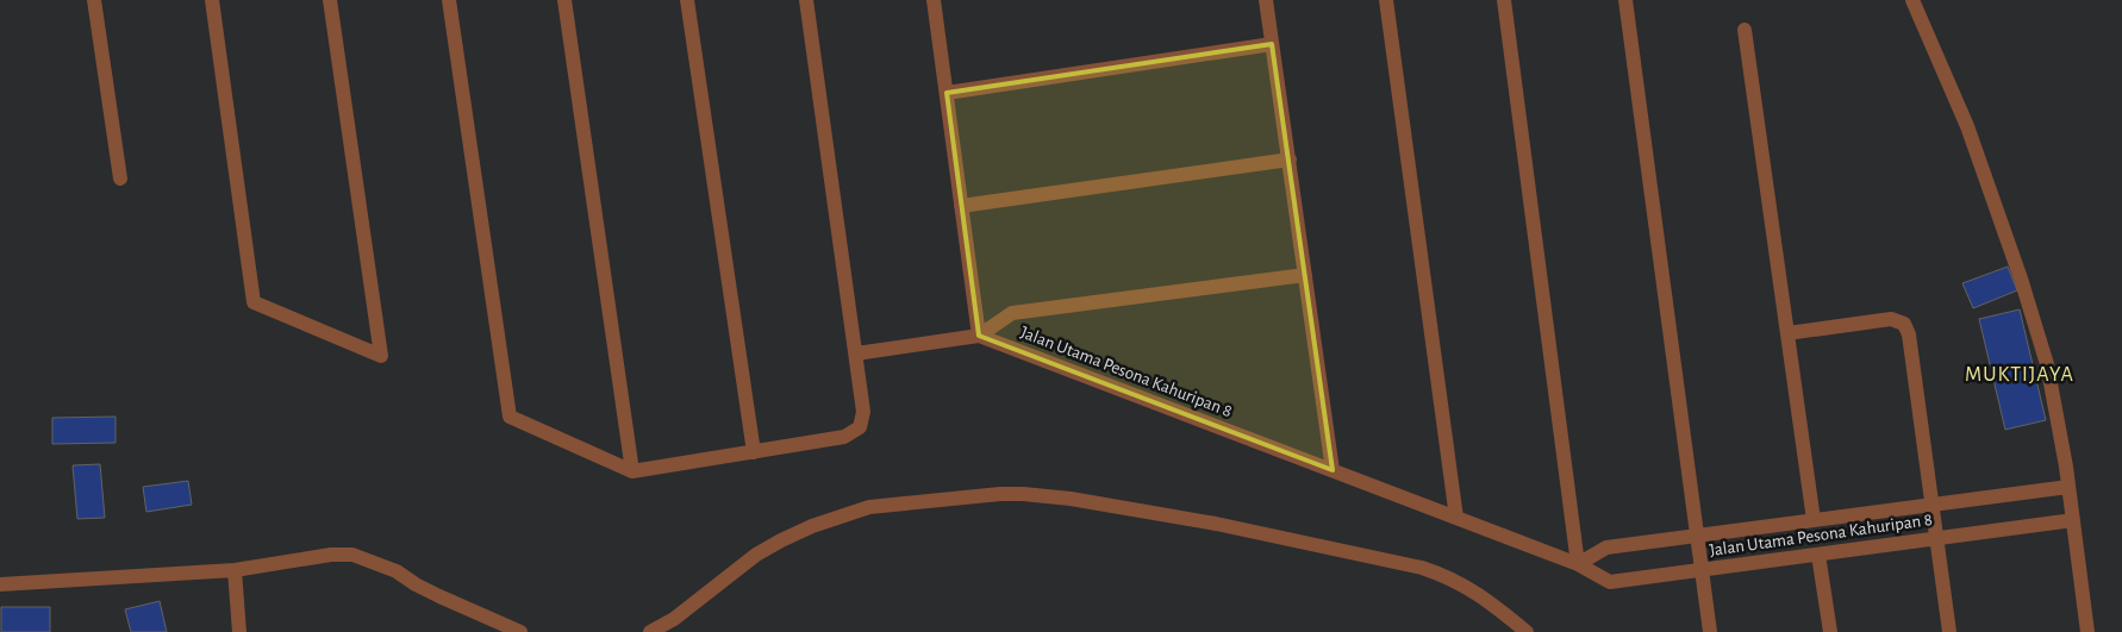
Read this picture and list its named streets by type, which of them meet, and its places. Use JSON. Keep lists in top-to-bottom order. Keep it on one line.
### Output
{"streets":{"street":["Jalan Utama Pesona Kahuripan 8"]},"districts":["MUKTIJAYA"]}
